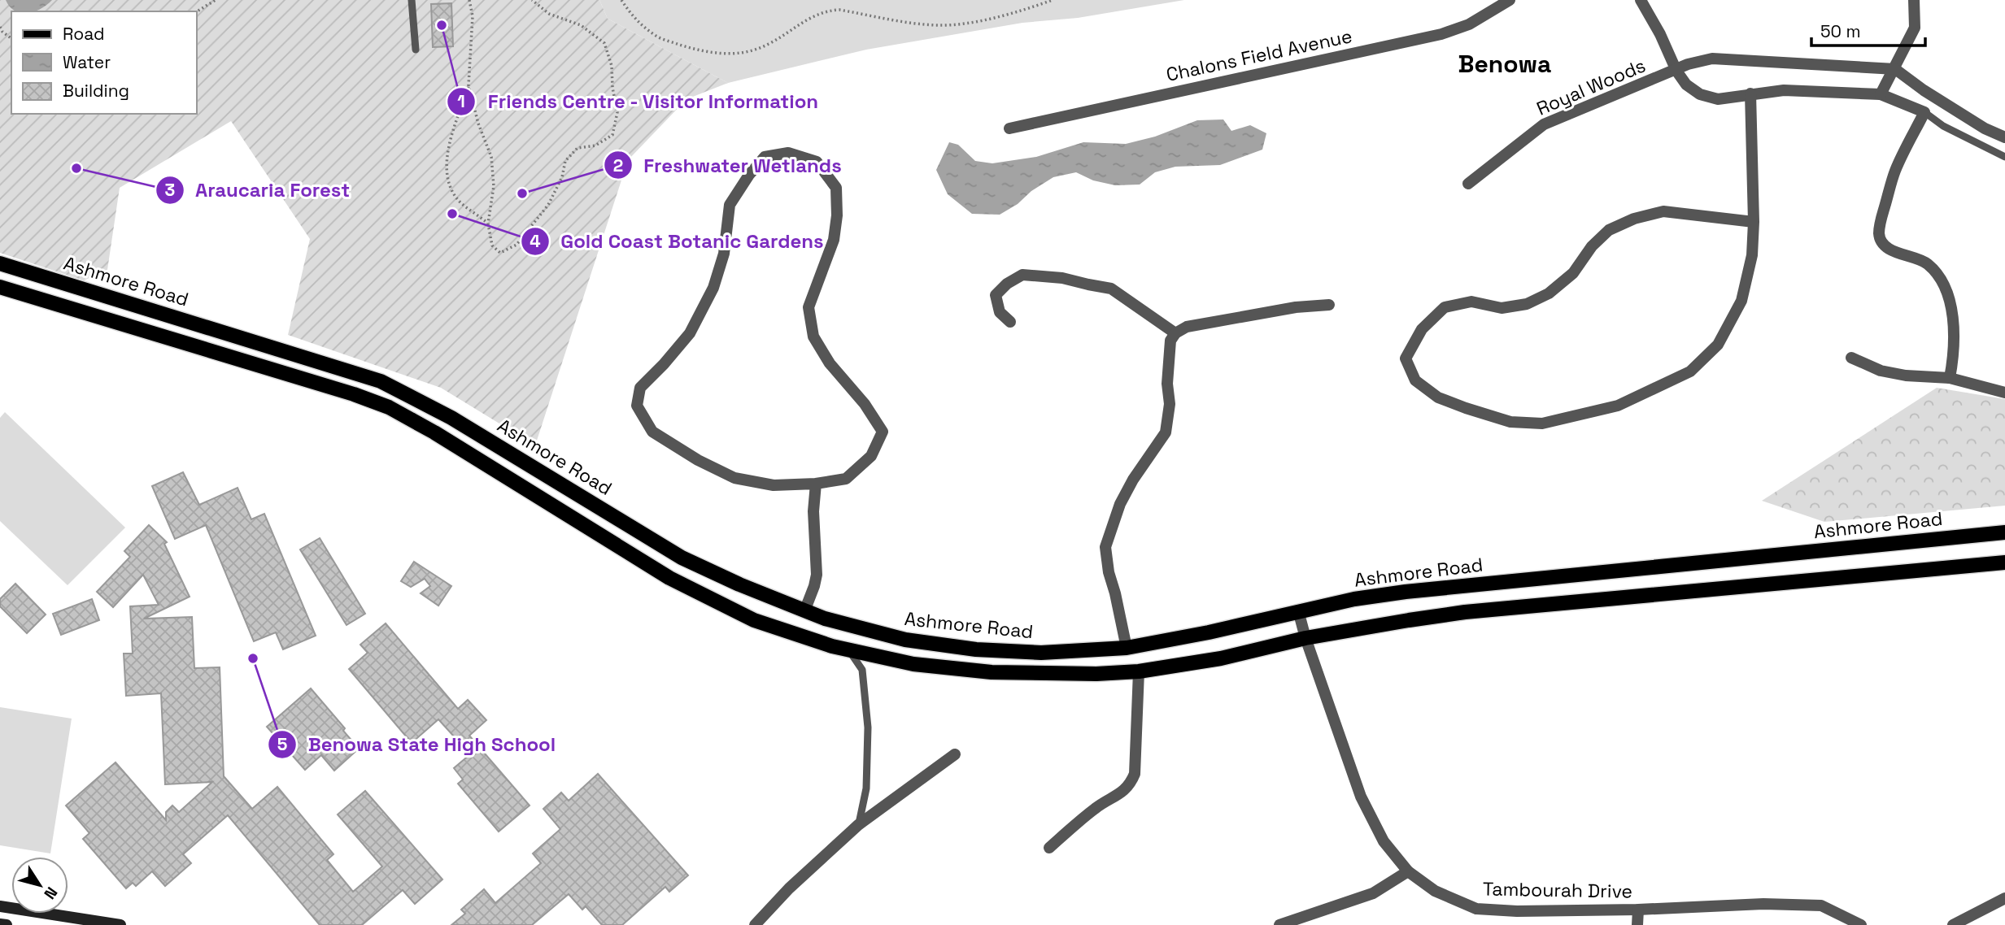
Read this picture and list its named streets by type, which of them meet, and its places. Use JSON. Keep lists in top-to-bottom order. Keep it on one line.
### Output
{"streets":{"main road":["Ashmore Road"],"street":["Chalons Field Avenue","Royal Woods","Tambourah Drive"]},"crossings":[["Ashmore Road","Tambourah Drive"]],"districts":["Benowa"],"places":["Friends Centre - Visitor Information","Araucaria Forest","Freshwater Wetlands","Gold Coast Botanic Gardens","Benowa State High School"],"legend":["Road","Water","Building"],"scale_bar":"50 m","north":"bottom right"}
